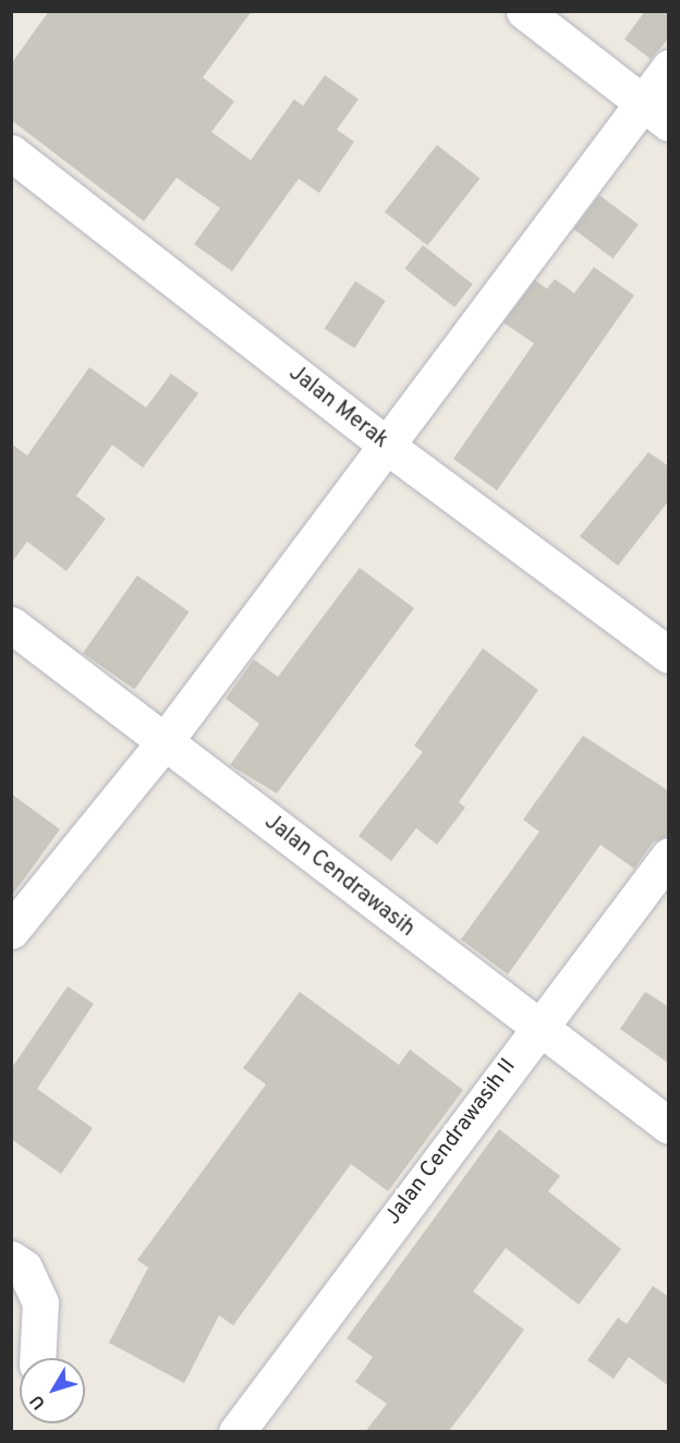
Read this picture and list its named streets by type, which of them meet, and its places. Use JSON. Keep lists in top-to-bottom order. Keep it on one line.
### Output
{"streets":{"street":["Jalan Merak","Jalan Cendrawasih","Jalan Cendrawasih II"]},"crossings":[["Jalan Cendrawasih","Jalan Cendrawasih II"]],"north":"bottom left"}
